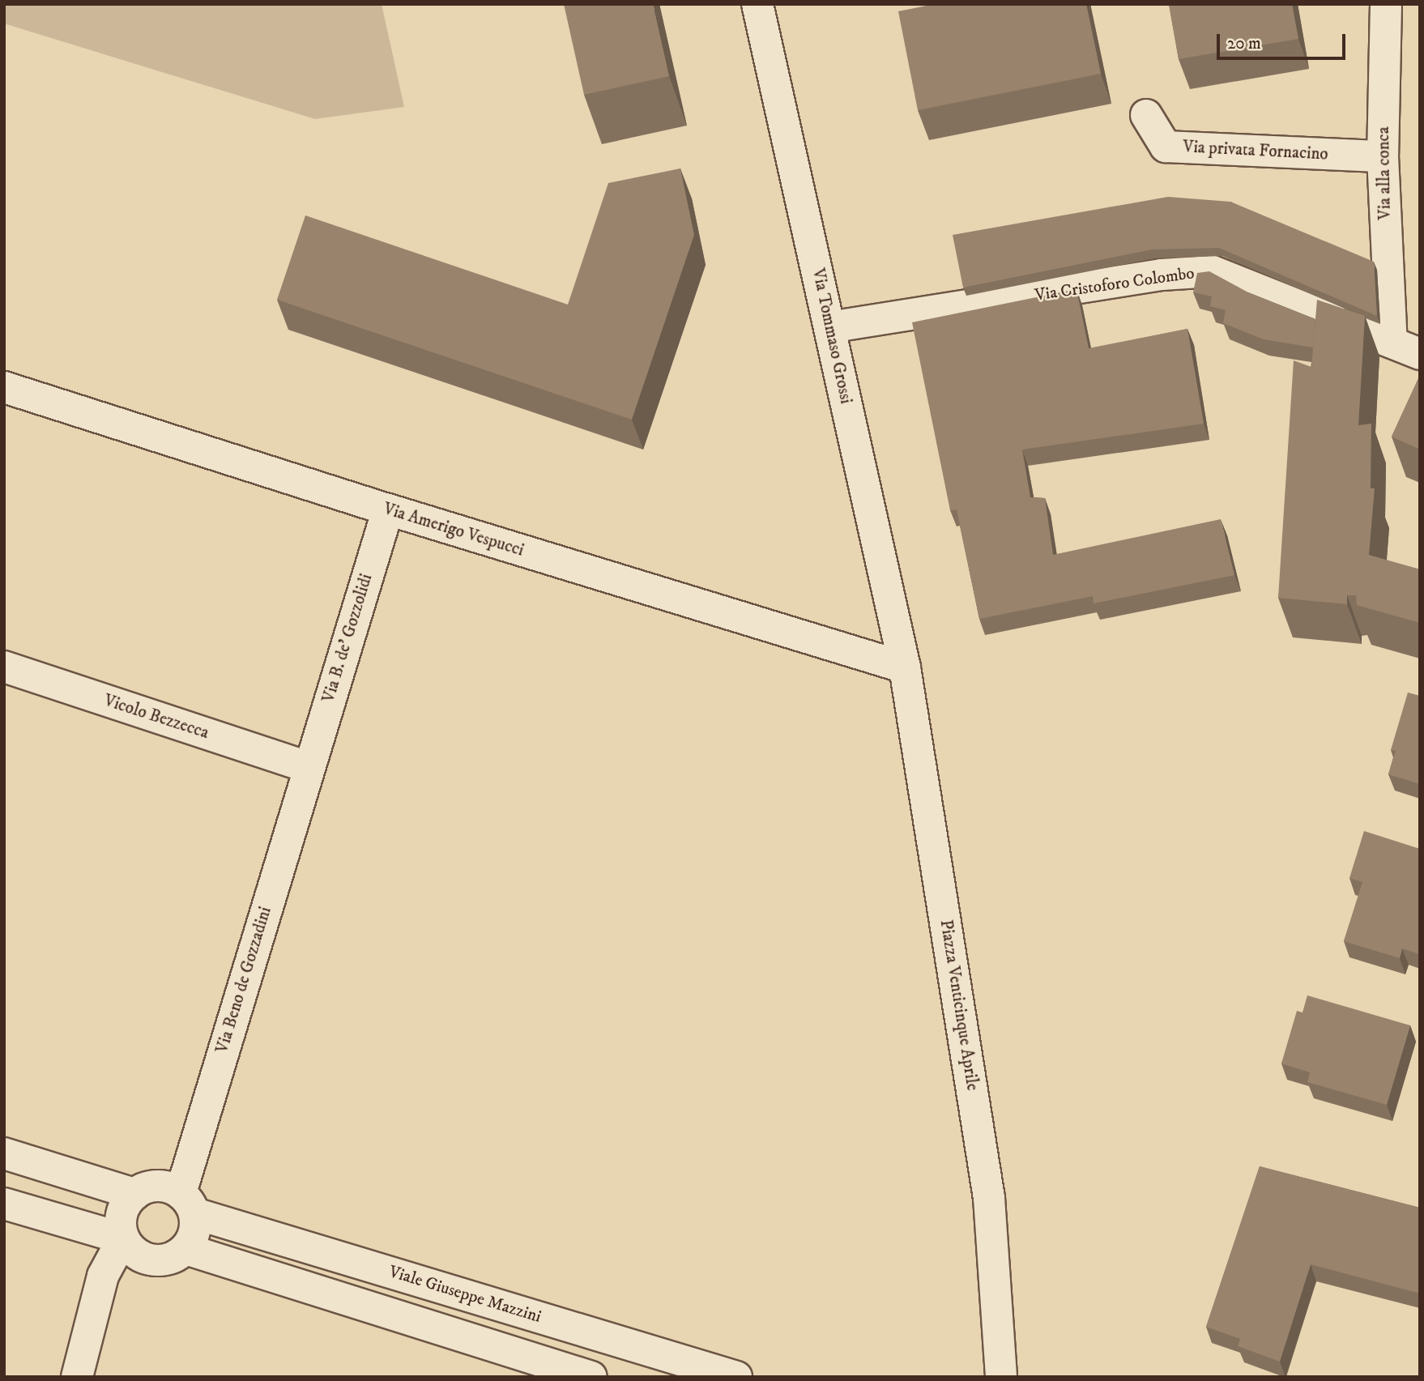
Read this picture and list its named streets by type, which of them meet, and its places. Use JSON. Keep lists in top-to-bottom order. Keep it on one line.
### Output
{"streets":{"street":["Via privata Fornacino","Via alla conca","Via Cristoforo Colombo","Via Tommaso Grossi","Via Amerigo Vespucci","Via B. de' Gozzolidi","Vicolo Bezzecca","Via Beno de Gozzadini","Piazza Venticinque Aprile","Viale Giuseppe Mazzini"]},"crossings":[["Via privata Fornacino","Via alla conca"],["Via alla conca","Via Cristoforo Colombo"],["Via Cristoforo Colombo","Via Tommaso Grossi"],["Via Tommaso Grossi","Via Amerigo Vespucci"],["Via Tommaso Grossi","Piazza Venticinque Aprile"],["Via Amerigo Vespucci","Via B. de' Gozzolidi"],["Via Amerigo Vespucci","Piazza Venticinque Aprile"],["Via B. de' Gozzolidi","Vicolo Bezzecca"],["Via B. de' Gozzolidi","Via Beno de Gozzadini"],["Vicolo Bezzecca","Via Beno de Gozzadini"],["Via Beno de Gozzadini","Viale Giuseppe Mazzini"]],"scale_bar":"20 m"}
